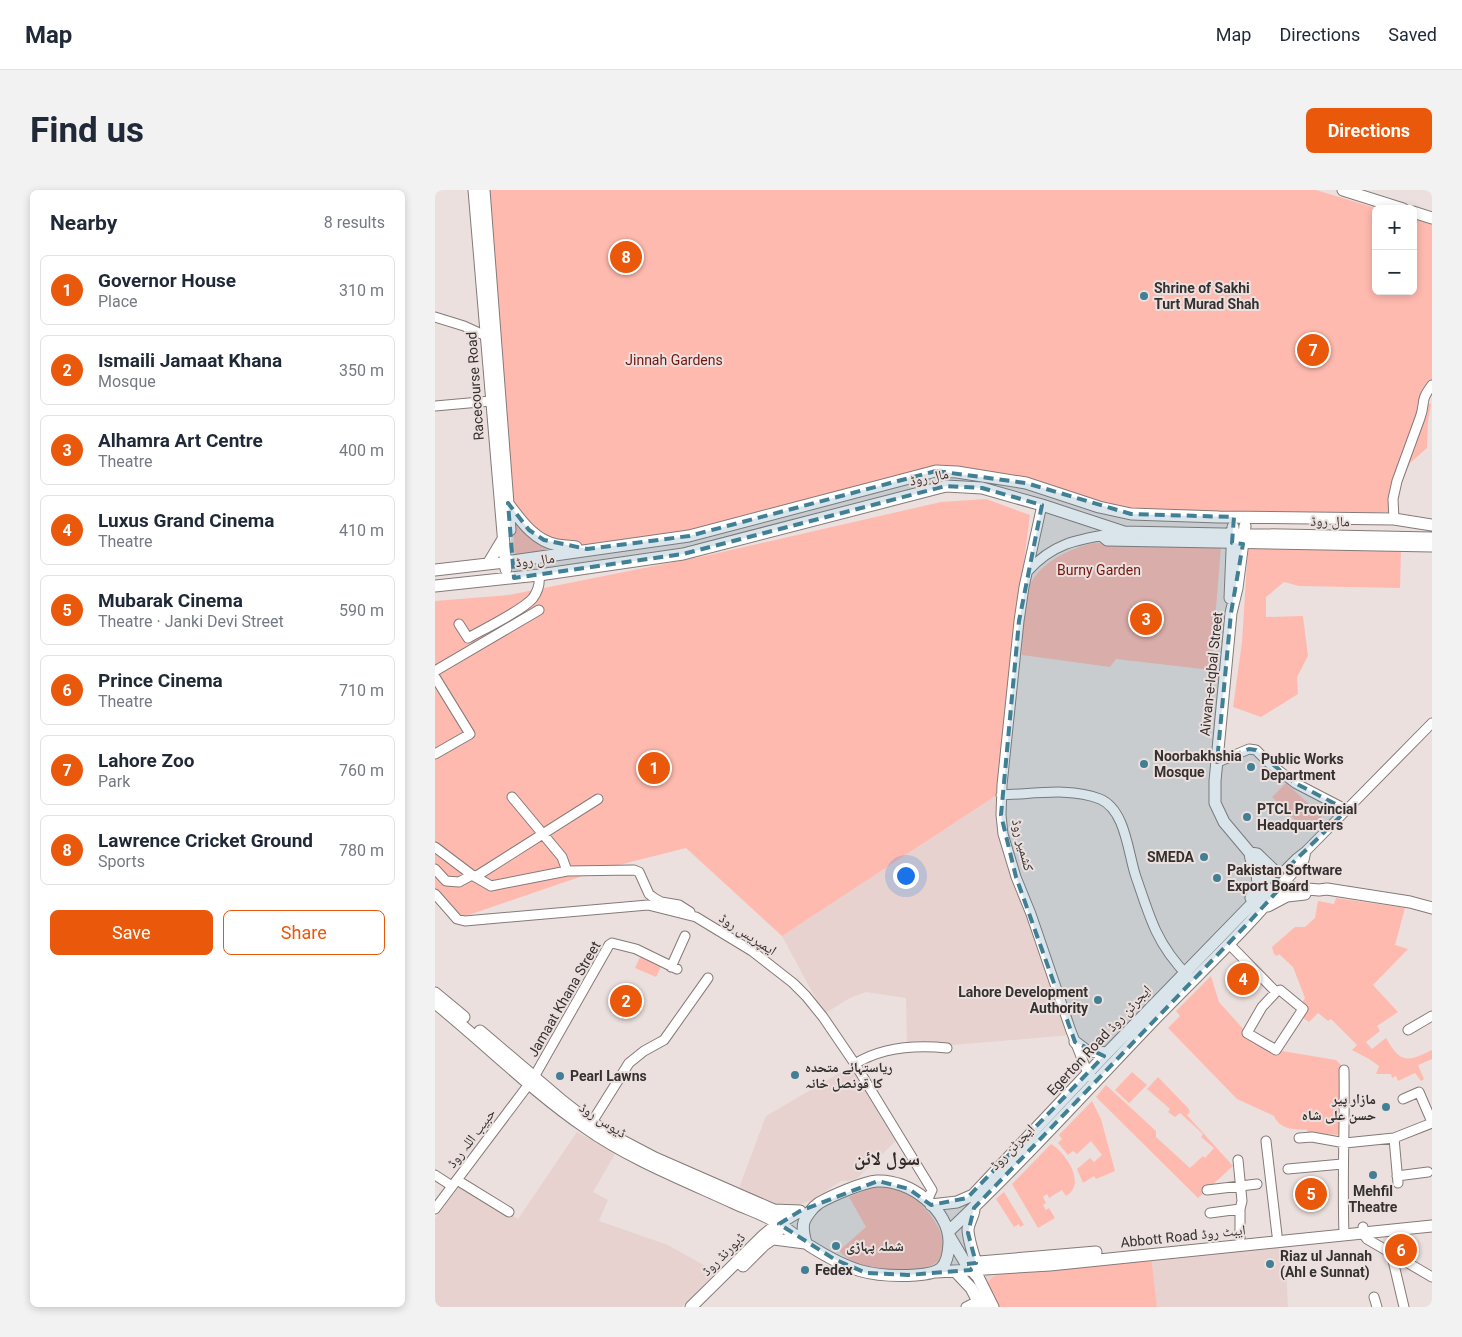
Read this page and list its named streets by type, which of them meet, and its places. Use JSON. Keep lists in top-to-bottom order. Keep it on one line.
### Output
{"streets":{"main road":["Racecourse Road","مال روڈ","Aiwan-e-Iqbal Street","Egerton Road ایجرٹن روڈ","ڈیوس روڈ","ایجرٹن روڈ","Abbott Road ایبٹ روڈ","ڈیورنڈ روڈ"],"street":["کشمیر روڈ","ایمپریس روڈ","Jamaat Khana Street","حبیب اللہ روڈ"]},"crossings":[["Racecourse Road","مال روڈ"],["مال روڈ","Aiwan-e-Iqbal Street"],["مال روڈ","کشمیر روڈ"],["Aiwan-e-Iqbal Street","Egerton Road ایجرٹن روڈ"],["کشمیر روڈ","Egerton Road ایجرٹن روڈ"],["کشمیر روڈ","ایجرٹن روڈ"],["ایمپریس روڈ","Egerton Road ایجرٹن روڈ"],["ایمپریس روڈ","ڈیوس روڈ"],["ایمپریس روڈ","ایجرٹن روڈ"],["ایمپریس روڈ","Abbott Road ایبٹ روڈ"],["ایمپریس روڈ","ڈیورنڈ روڈ"],["Jamaat Khana Street","ڈیوس روڈ"],["Jamaat Khana Street","حبیب اللہ روڈ"],["Egerton Road ایجرٹن روڈ","ڈیوس روڈ"],["Egerton Road ایجرٹن روڈ","ایجرٹن روڈ"],["Egerton Road ایجرٹن روڈ","Abbott Road ایبٹ روڈ"],["Egerton Road ایجرٹن روڈ","ڈیورنڈ روڈ"],["ڈیوس روڈ","حبیب اللہ روڈ"],["ڈیوس روڈ","ایجرٹن روڈ"],["ڈیوس روڈ","Abbott Road ایبٹ روڈ"],["ڈیوس روڈ","ڈیورنڈ روڈ"],["ایجرٹن روڈ","Abbott Road ایبٹ روڈ"],["ایجرٹن روڈ","ڈیورنڈ روڈ"],["Abbott Road ایبٹ روڈ","ڈیورنڈ روڈ"]],"districts":["سول لائن"],"parks":["Jinnah Gardens","Burny Garden"],"places":["Shrine of Sakhi Turt Murad Shah","Noorbakhshia Mosque","Public Works Department","PTCL Provincial Headquarters","SMEDA","Pakistan Software Export Board","Lahore Development Authority","ریاستہائے متحدہ کا قونصل خانہ","Pearl Lawns","مازار پیر حسن علی شاہ","Mehfil Theatre","شملہ پہاڑی","Riaz ul Jannah (Ahl e Sunnat)","Fedex"],"page":{"header":"Map","nav":["Map","Directions","Saved"],"buttons":["Directions",["Save","Share"]],"title":"Find us","heading":["Nearby","8 results"],"map_buttons":["+","−"],"pins":["8","7","3","1","4","2","5","6"],"list":[{"mark":"1","name":"Governor House","note":"Place","value":"310 m"},{"mark":"2","name":"Ismaili Jamaat Khana","note":"Mosque","value":"350 m"},{"mark":"3","name":"Alhamra Art Centre","note":"Theatre","value":"400 m"},{"mark":"4","name":"Luxus Grand Cinema","note":"Theatre","value":"410 m"},{"mark":"5","name":"Mubarak Cinema","note":"Theatre · Janki Devi Street","value":"590 m"},{"mark":"6","name":"Prince Cinema","note":"Theatre","value":"710 m"},{"mark":"7","name":"Lahore Zoo","note":"Park","value":"760 m"},{"mark":"8","name":"Lawrence Cricket Ground","note":"Sports","value":"780 m"}]}}
